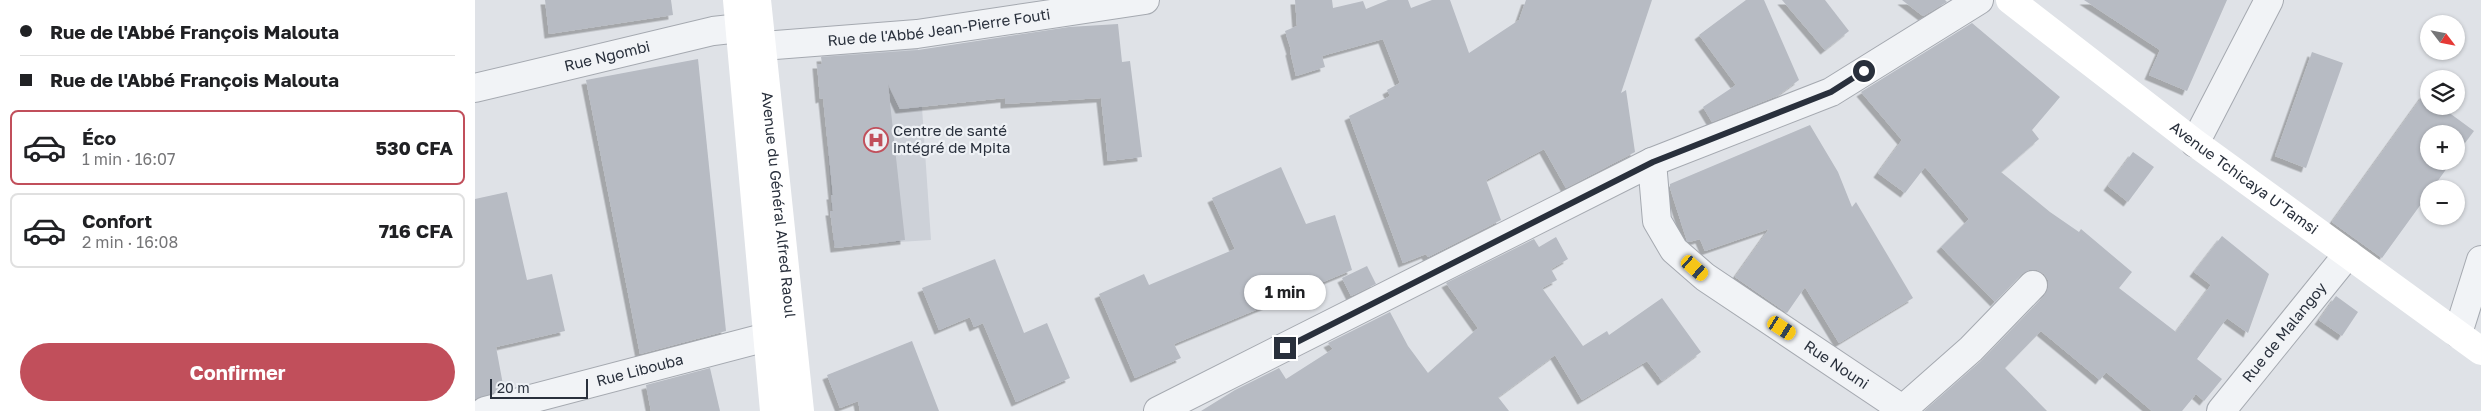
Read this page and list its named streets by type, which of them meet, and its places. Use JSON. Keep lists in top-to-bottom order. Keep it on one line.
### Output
{"streets":{"street":["Rue de l'Abbé Jean-Pierre Fouti","Rue Ngombi","Avenue Tchicaya U'Tamsi","Avenue du Général Alfred Raoul","Rue de Malangoy","Rue Nouni","Rue Libouba"]},"crossings":[["Rue de l'Abbé Jean-Pierre Fouti","Avenue du Général Alfred Raoul"],["Avenue Tchicaya U'Tamsi","Rue de Malangoy"]],"places":{"hospital":["Centre de santé intégré de Mpita"]},"scale_bar":"20 m","north":"bottom right","page":{"banner":["Rue de l'Abbé François Malouta","Rue de l'Abbé François Malouta"],"map_buttons":["+","−"],"list":[{"name":"Éco","note":"1 min · 16:07","value":"530 CFA"},{"name":"Confort","note":"2 min · 16:08","value":"716 CFA"}],"bubble":"1 min","buttons":"Confirmer","scale":"20 m"}}
